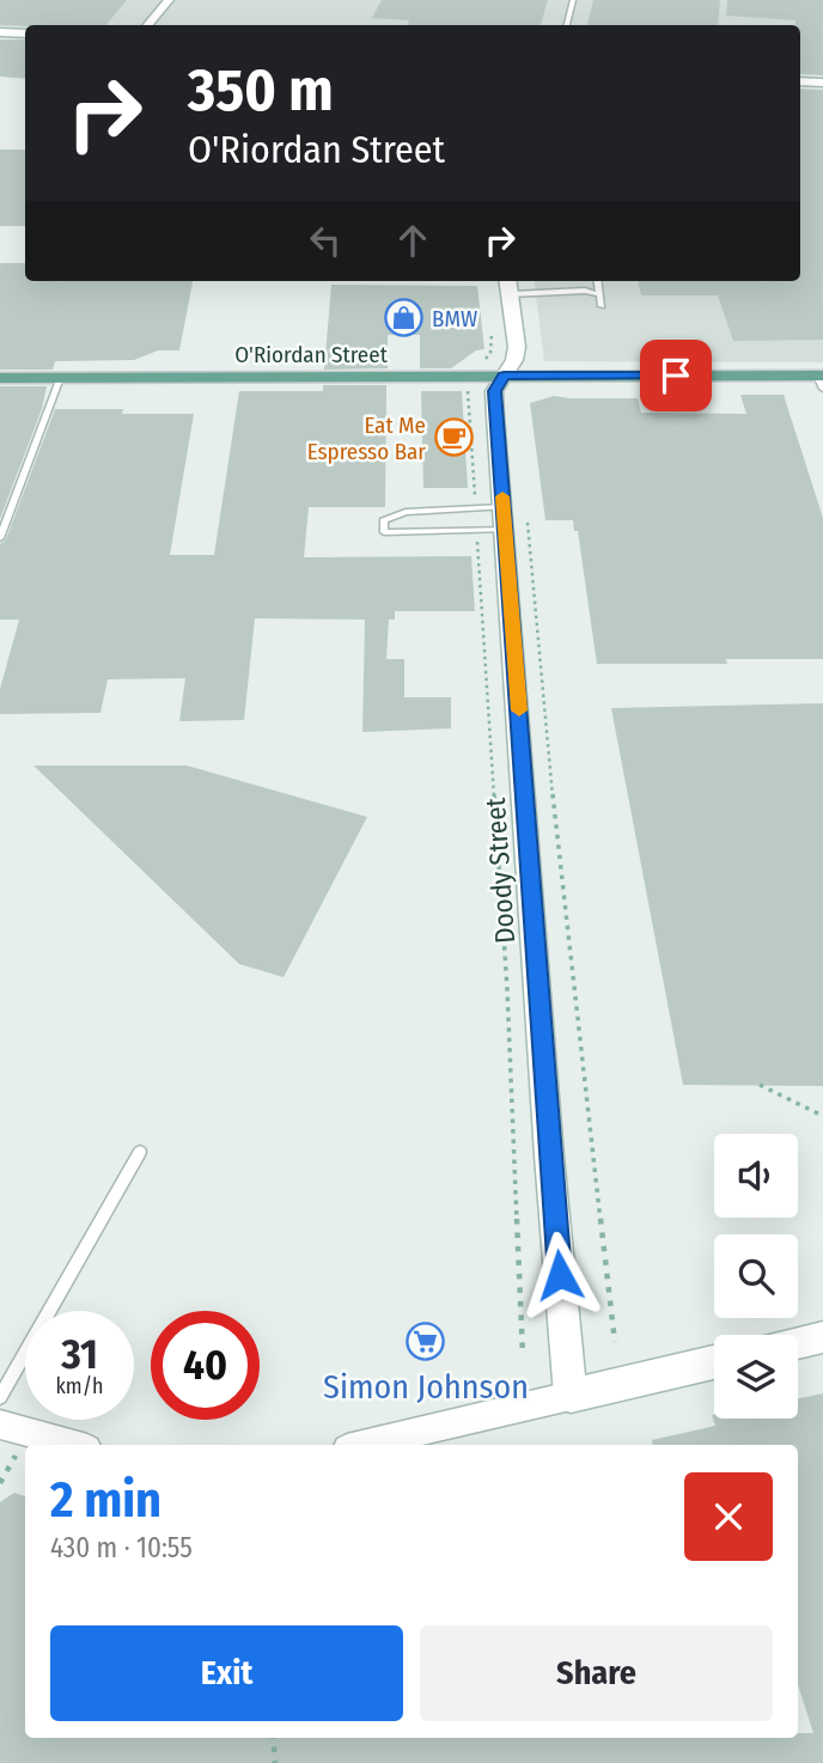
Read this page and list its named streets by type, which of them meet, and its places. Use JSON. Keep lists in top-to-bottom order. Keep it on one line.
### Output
{"streets":{"main road":["O'Riordan Street"],"street":["Doody Street"]},"crossings":[["O'Riordan Street","Doody Street"]],"places":{"shop":["BMW"],"cafe":["Eat Me Espresso Bar"],"supermarket":["Simon Johnson"]},"page":{"turn":["350 m","O'Riordan Street"],"speed":"31 km/h","limit":"40","heading":["2 min","430 m · 10:55"],"buttons":["Exit","Share"]}}
